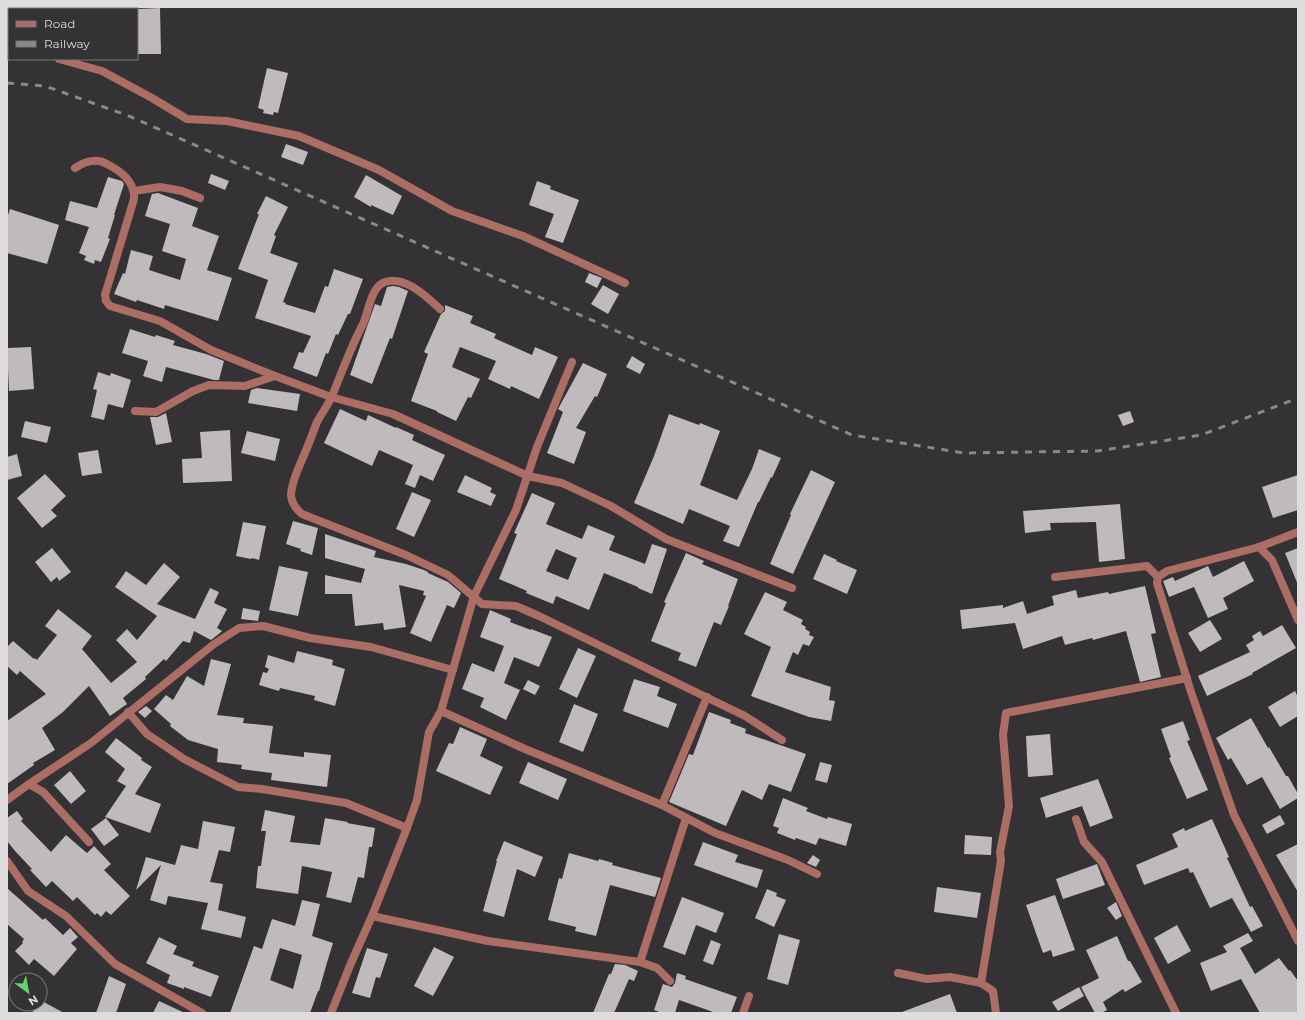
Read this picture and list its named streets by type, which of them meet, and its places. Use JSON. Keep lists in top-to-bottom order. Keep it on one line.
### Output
{"legend":["Road","Railway"],"north":"bottom right"}
